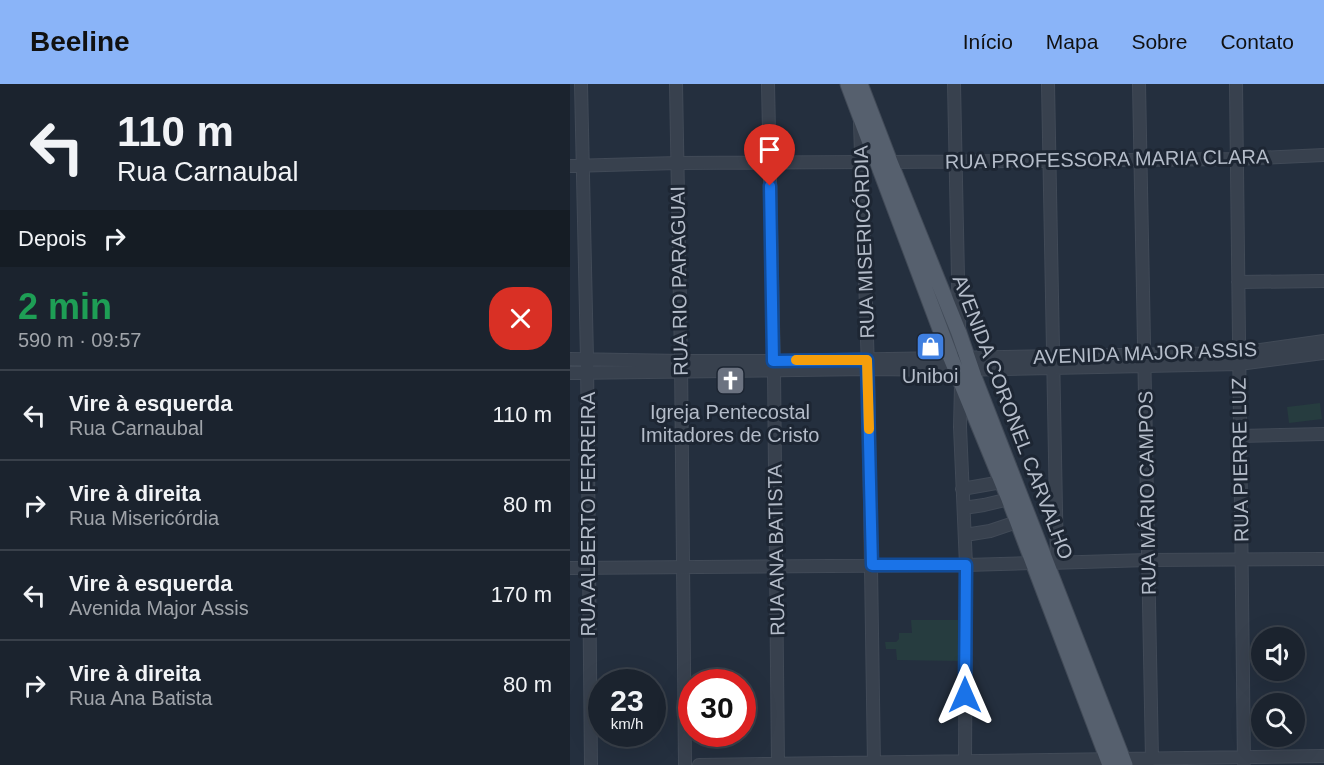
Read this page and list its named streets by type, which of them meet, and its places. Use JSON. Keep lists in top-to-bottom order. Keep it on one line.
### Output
{"streets":{"main road":["AVENIDA CORONEL CARVALHO"],"street":["RUA PROFESSORA MARIA CLARA","RUA MISERICÓRDIA","RUA RIO PARAGUAI","AVENIDA MAJOR ASSIS","RUA PIERRE LUZ","RUA MÁRIO CAMPOS","RUA ALBERTO FERREIRA","RUA ANA BATISTA"]},"crossings":[["RUA PROFESSORA MARIA CLARA","RUA MISERICÓRDIA"],["RUA PROFESSORA MARIA CLARA","RUA RIO PARAGUAI"],["RUA PROFESSORA MARIA CLARA","AVENIDA CORONEL CARVALHO"],["RUA PROFESSORA MARIA CLARA","RUA PIERRE LUZ"],["RUA PROFESSORA MARIA CLARA","RUA MÁRIO CAMPOS"],["RUA PROFESSORA MARIA CLARA","RUA ALBERTO FERREIRA"],["RUA PROFESSORA MARIA CLARA","RUA ANA BATISTA"],["RUA MISERICÓRDIA","AVENIDA MAJOR ASSIS"],["RUA MISERICÓRDIA","AVENIDA CORONEL CARVALHO"],["RUA RIO PARAGUAI","AVENIDA MAJOR ASSIS"],["AVENIDA MAJOR ASSIS","AVENIDA CORONEL CARVALHO"],["AVENIDA MAJOR ASSIS","RUA PIERRE LUZ"],["AVENIDA MAJOR ASSIS","RUA MÁRIO CAMPOS"],["AVENIDA MAJOR ASSIS","RUA ALBERTO FERREIRA"],["AVENIDA MAJOR ASSIS","RUA ANA BATISTA"]],"places":{"shop":["Uniboi"],"church":["Igreja Pentecostal Imitadores de Cristo"]},"page":{"header":"Beeline","nav":["Início","Mapa","Sobre","Contato"],"turn":["110 m","Rua Carnaubal"],"then":"Depois","heading":["2 min","590 m · 09:57"],"list":[{"name":"Vire à esquerda","note":"Rua Carnaubal","value":"110 m"},{"name":"Vire à direita","note":"Rua Misericórdia","value":"80 m"},{"name":"Vire à esquerda","note":"Avenida Major Assis","value":"170 m"},{"name":"Vire à direita","note":"Rua Ana Batista","value":"80 m"}],"speed":"23 km/h","limit":"30"}}
